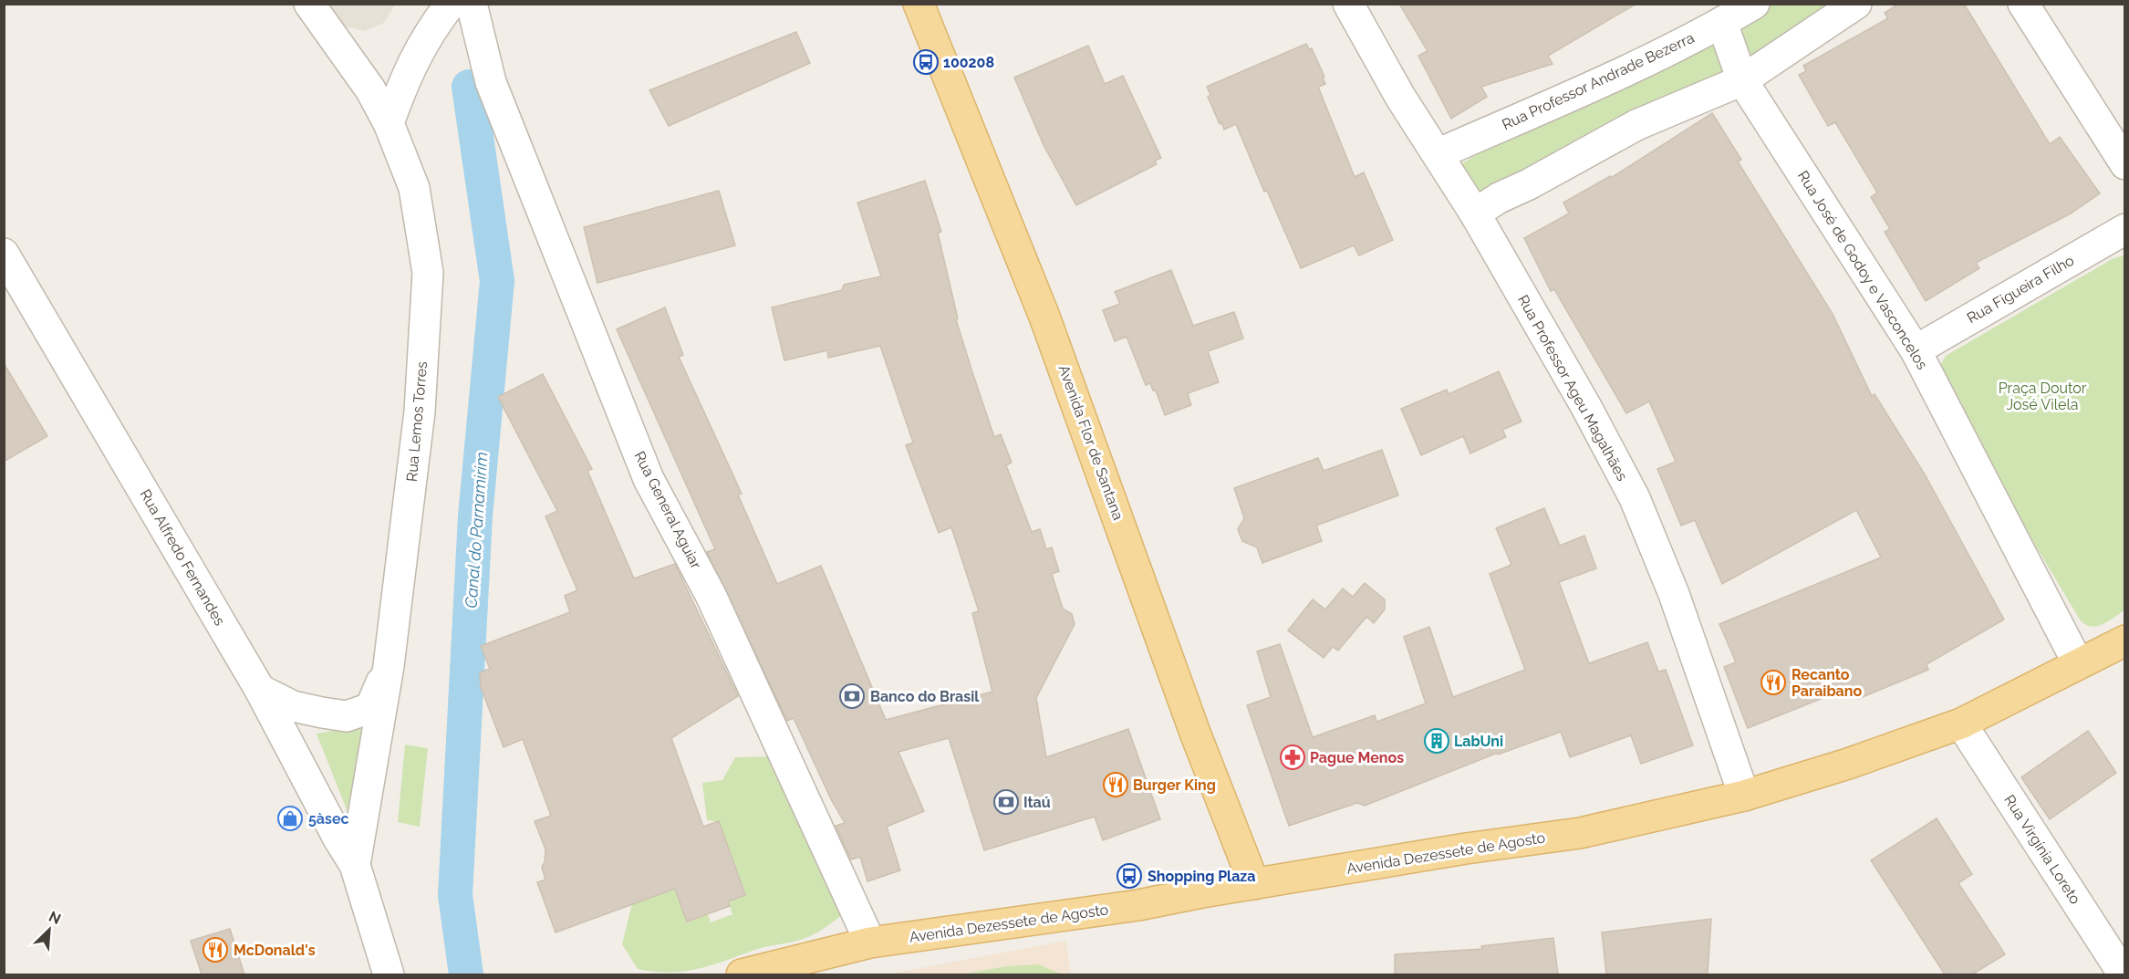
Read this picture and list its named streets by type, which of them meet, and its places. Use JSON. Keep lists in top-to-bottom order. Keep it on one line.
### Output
{"streets":{"main road":["Avenida Flor de Santana","Avenida Dezessete de Agosto"],"street":["Rua Professor Andrade Bezerra","Rua José de Godoy e Vasconcelos","Rua Figueira Filho","Rua Professor Ageu Magalhães","Rua Lemos Torres","Rua General Aguiar","Rua Alfredo Fernandes","Rua Virgínia Loreto"]},"crossings":[["Rua Professor Andrade Bezerra","Rua José de Godoy e Vasconcelos"],["Rua Professor Andrade Bezerra","Rua Professor Ageu Magalhães"],["Rua José de Godoy e Vasconcelos","Rua Figueira Filho"],["Rua José de Godoy e Vasconcelos","Avenida Dezessete de Agosto"],["Rua Professor Ageu Magalhães","Avenida Dezessete de Agosto"],["Rua Lemos Torres","Rua Alfredo Fernandes"],["Avenida Flor de Santana","Avenida Dezessete de Agosto"],["Rua General Aguiar","Avenida Dezessete de Agosto"],["Rua Virgínia Loreto","Avenida Dezessete de Agosto"]],"water":["Canal do Parnamirim"],"parks":["Praça Doutor José Vilela"],"places":{"bus stop":["100208","Shopping Plaza"],"restaurant":["Recanto Paraibano","Burger King","McDonald's"],"bank":["Banco do Brasil","Itaú"],"building":["LabUni"],"pharmacy":["Pague Menos"],"shop":["5àsec"]},"north":"top right"}
